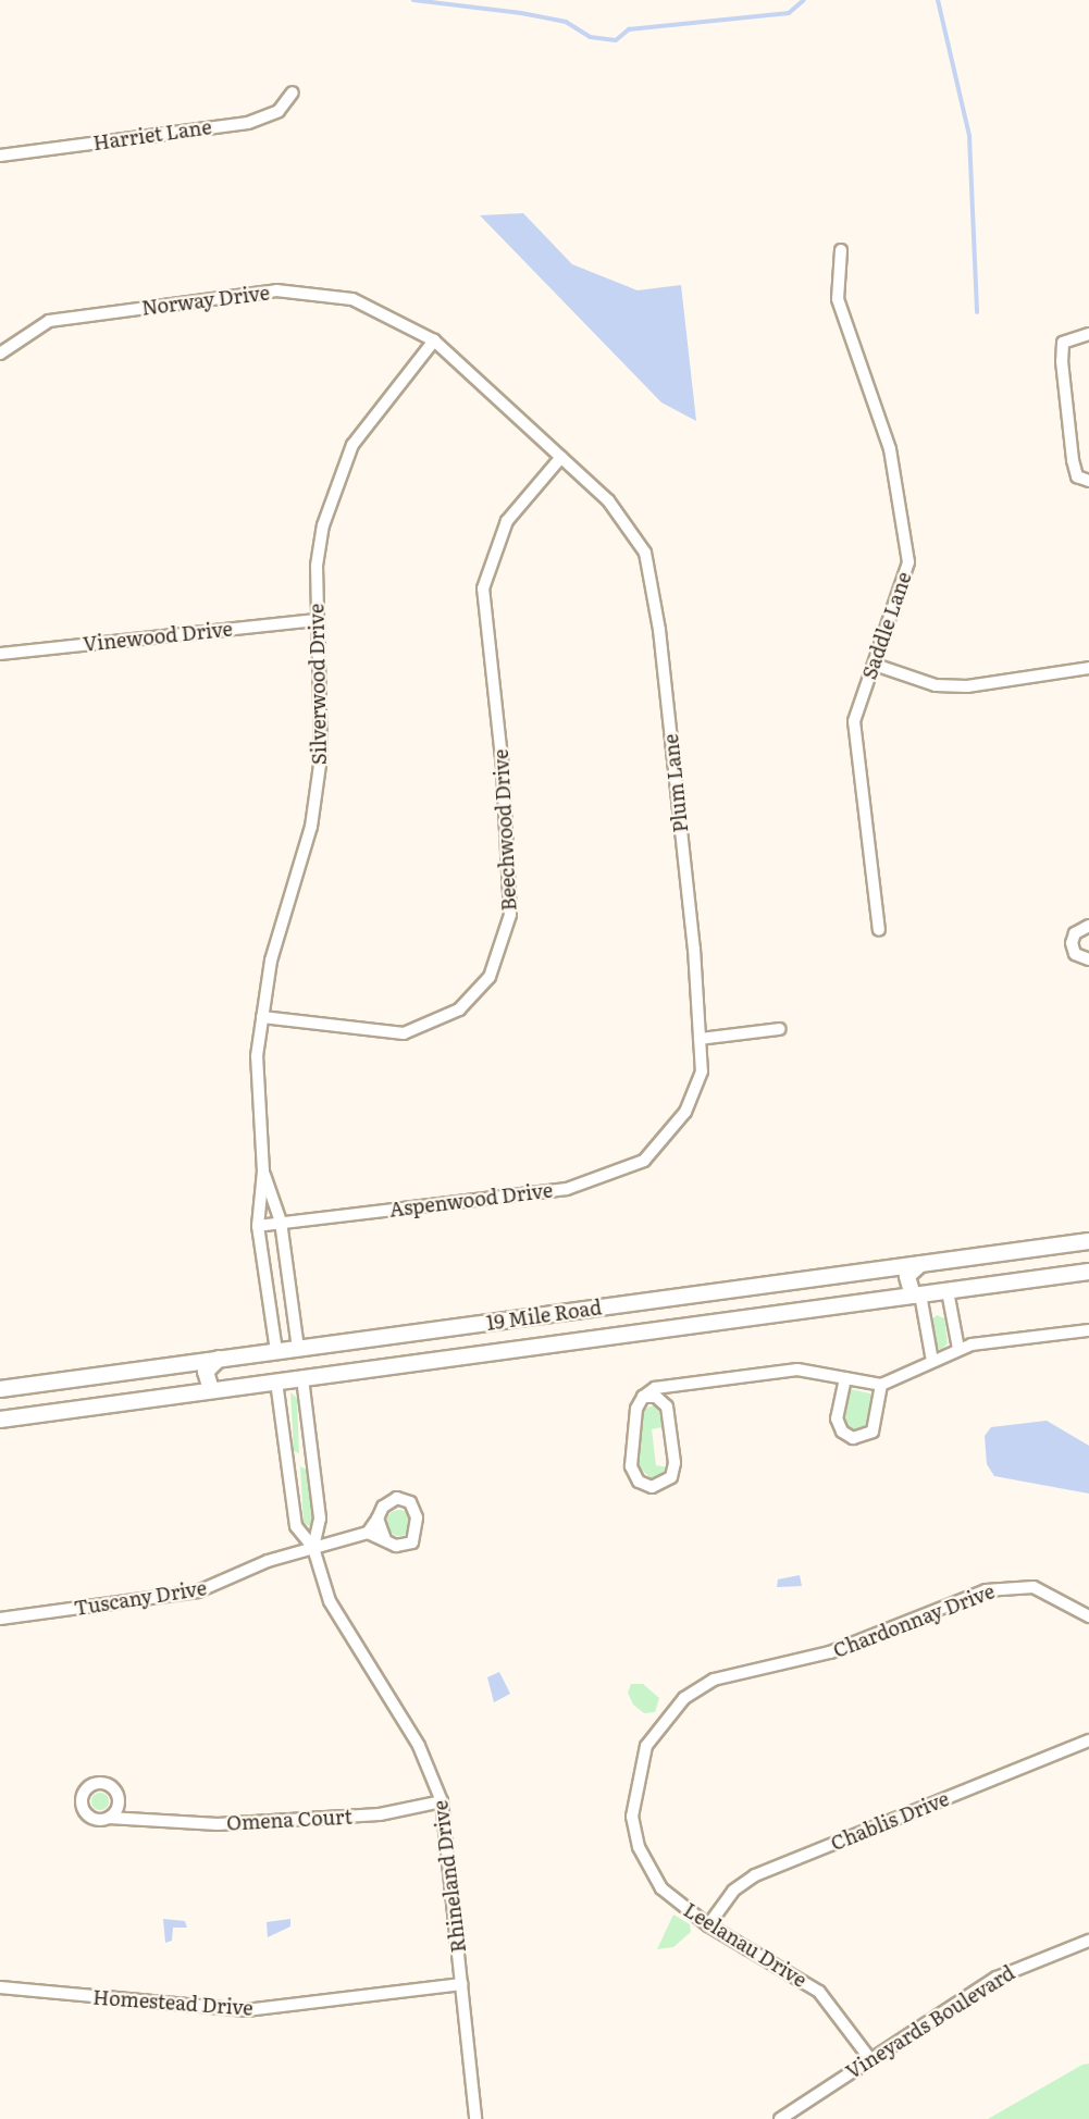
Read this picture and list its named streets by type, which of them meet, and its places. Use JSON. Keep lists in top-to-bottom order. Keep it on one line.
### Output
{"streets":{"main road":["19 Mile Road"],"street":["Harriet Lane","Norway Drive","Saddle Lane","Vinewood Drive","Silverwood Drive","Plum Lane","Beechwood Drive","Aspenwood Drive","Tuscany Drive","Chardonnay Drive","Omena Court","Chablis Drive","Rhineland Drive","Leelanau Drive","Homestead Drive","Vineyards Boulevard"]},"crossings":[["Norway Drive","Silverwood Drive"],["Norway Drive","Plum Lane"],["Norway Drive","Beechwood Drive"],["Vinewood Drive","Silverwood Drive"],["Silverwood Drive","Beechwood Drive"],["Silverwood Drive","Aspenwood Drive"],["Silverwood Drive","19 Mile Road"],["Plum Lane","Beechwood Drive"],["Plum Lane","Aspenwood Drive"],["19 Mile Road","Rhineland Drive"],["Tuscany Drive","Rhineland Drive"],["Chardonnay Drive","Leelanau Drive"],["Omena Court","Rhineland Drive"],["Chablis Drive","Leelanau Drive"],["Rhineland Drive","Homestead Drive"],["Leelanau Drive","Vineyards Boulevard"]]}
